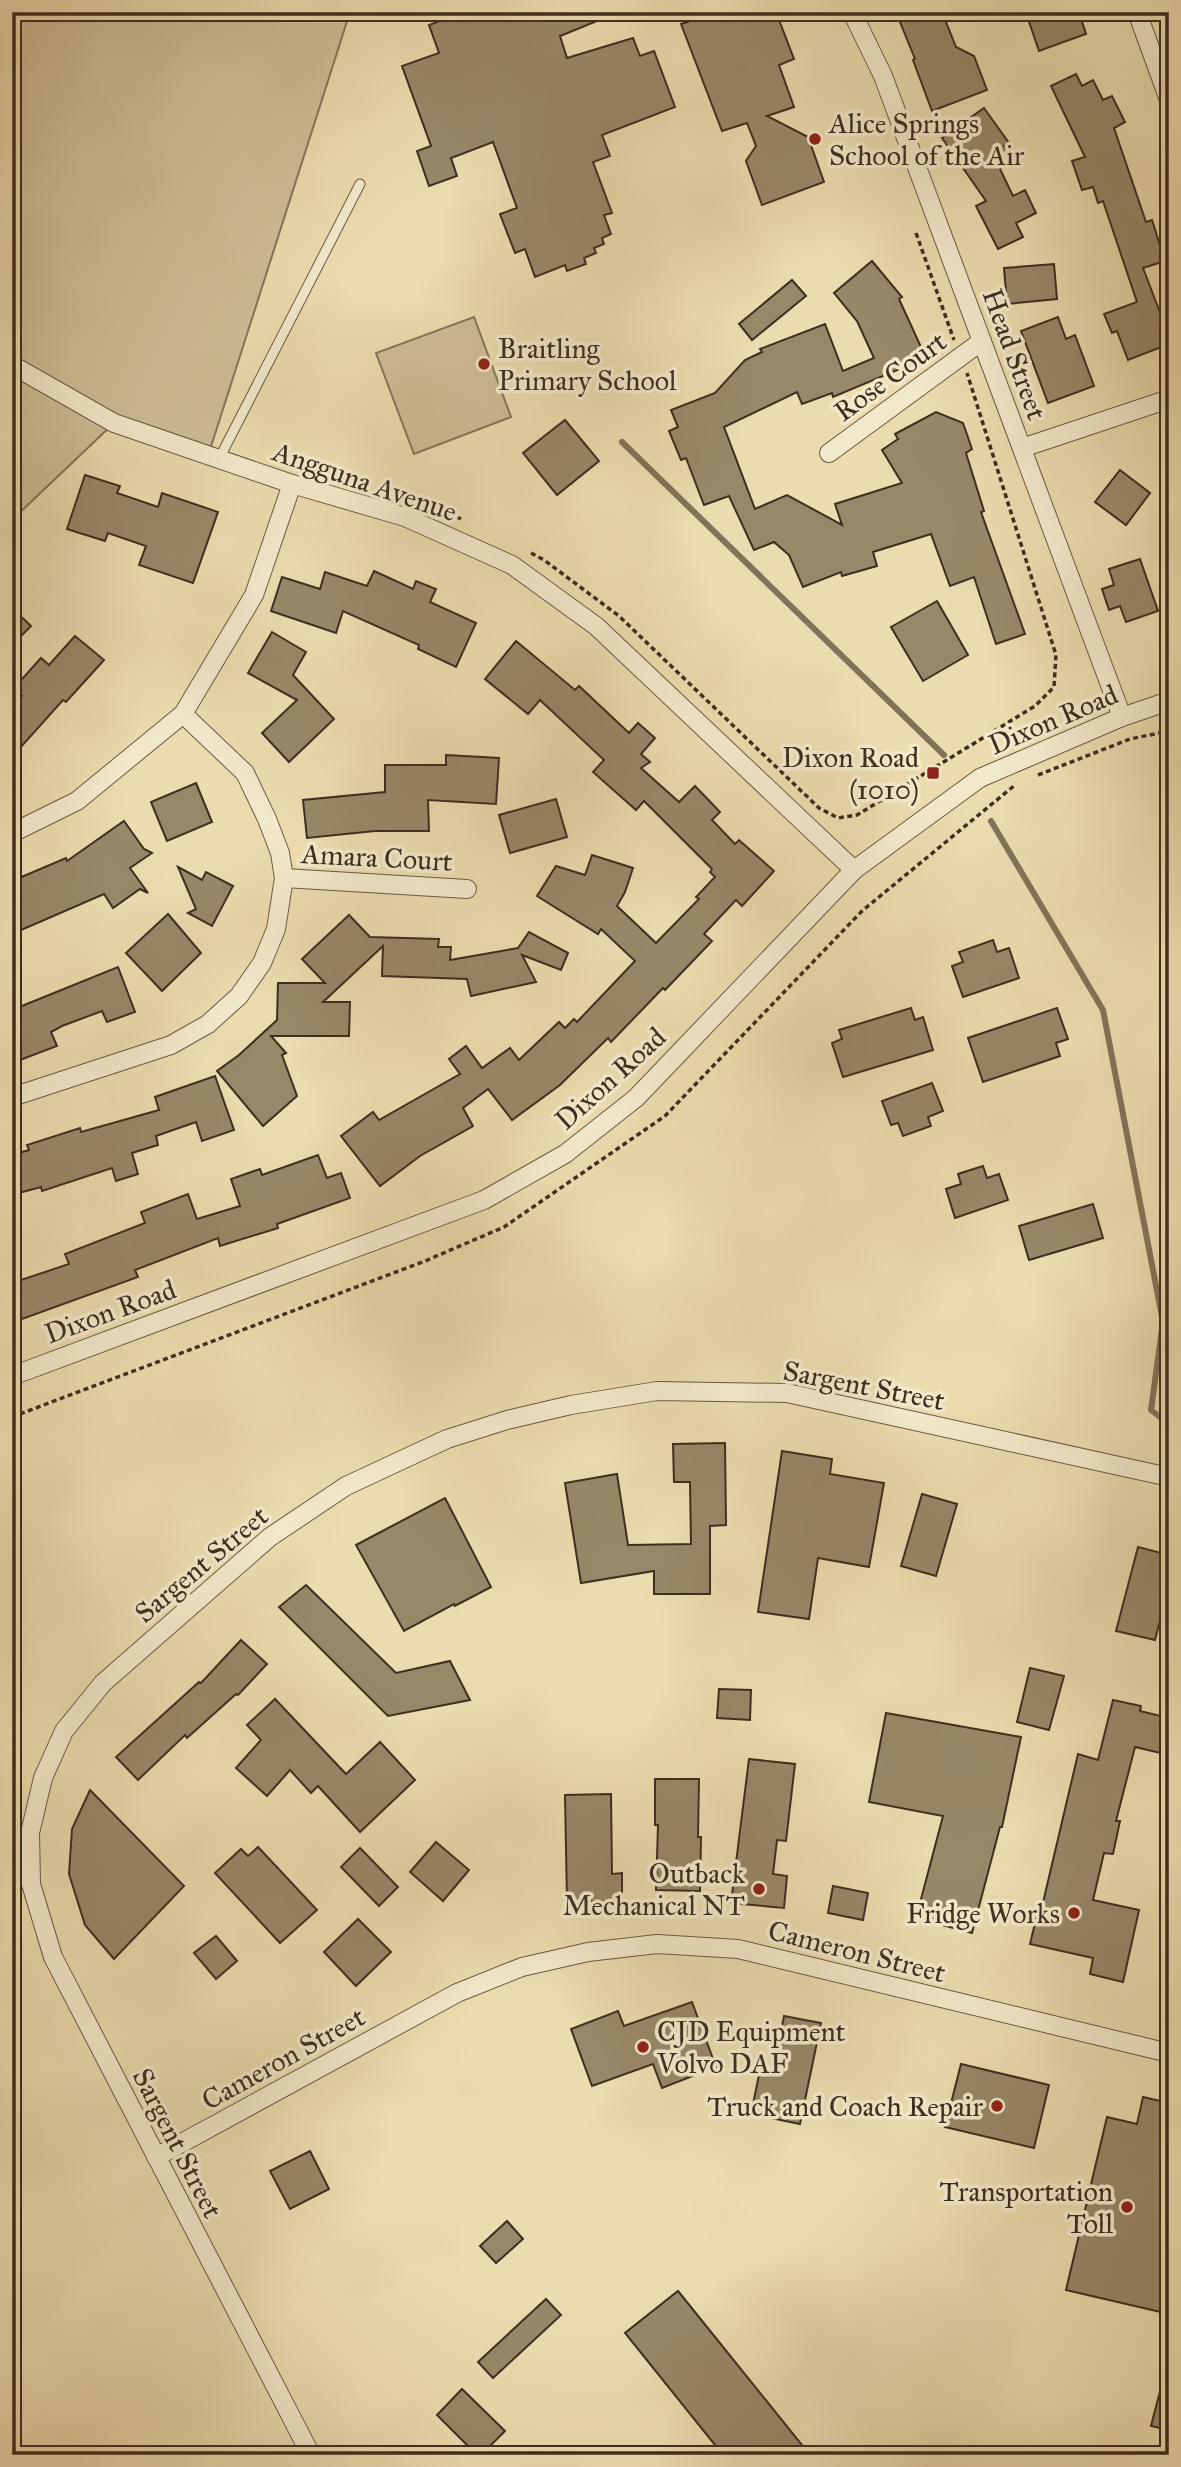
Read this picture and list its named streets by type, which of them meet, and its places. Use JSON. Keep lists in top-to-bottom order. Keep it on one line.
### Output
{"streets":{"street":["Head Street","Rose Court","Angguna Avenue","Dixon Road","Amara Court","Sargent Street","Cameron Street"]},"crossings":[["Head Street","Rose Court"],["Head Street","Dixon Road"],["Angguna Avenue","Dixon Road"],["Sargent Street","Cameron Street"]],"places":{"other":["Alice Springs School of the Air","Braitling Primary School","Outback Mechanical NT","Fridge Works","CJD Equipment Volvo DAF","Truck and Coach Repair","Transportation Toll"],"transit":["Dixon Road (1010)"]}}
